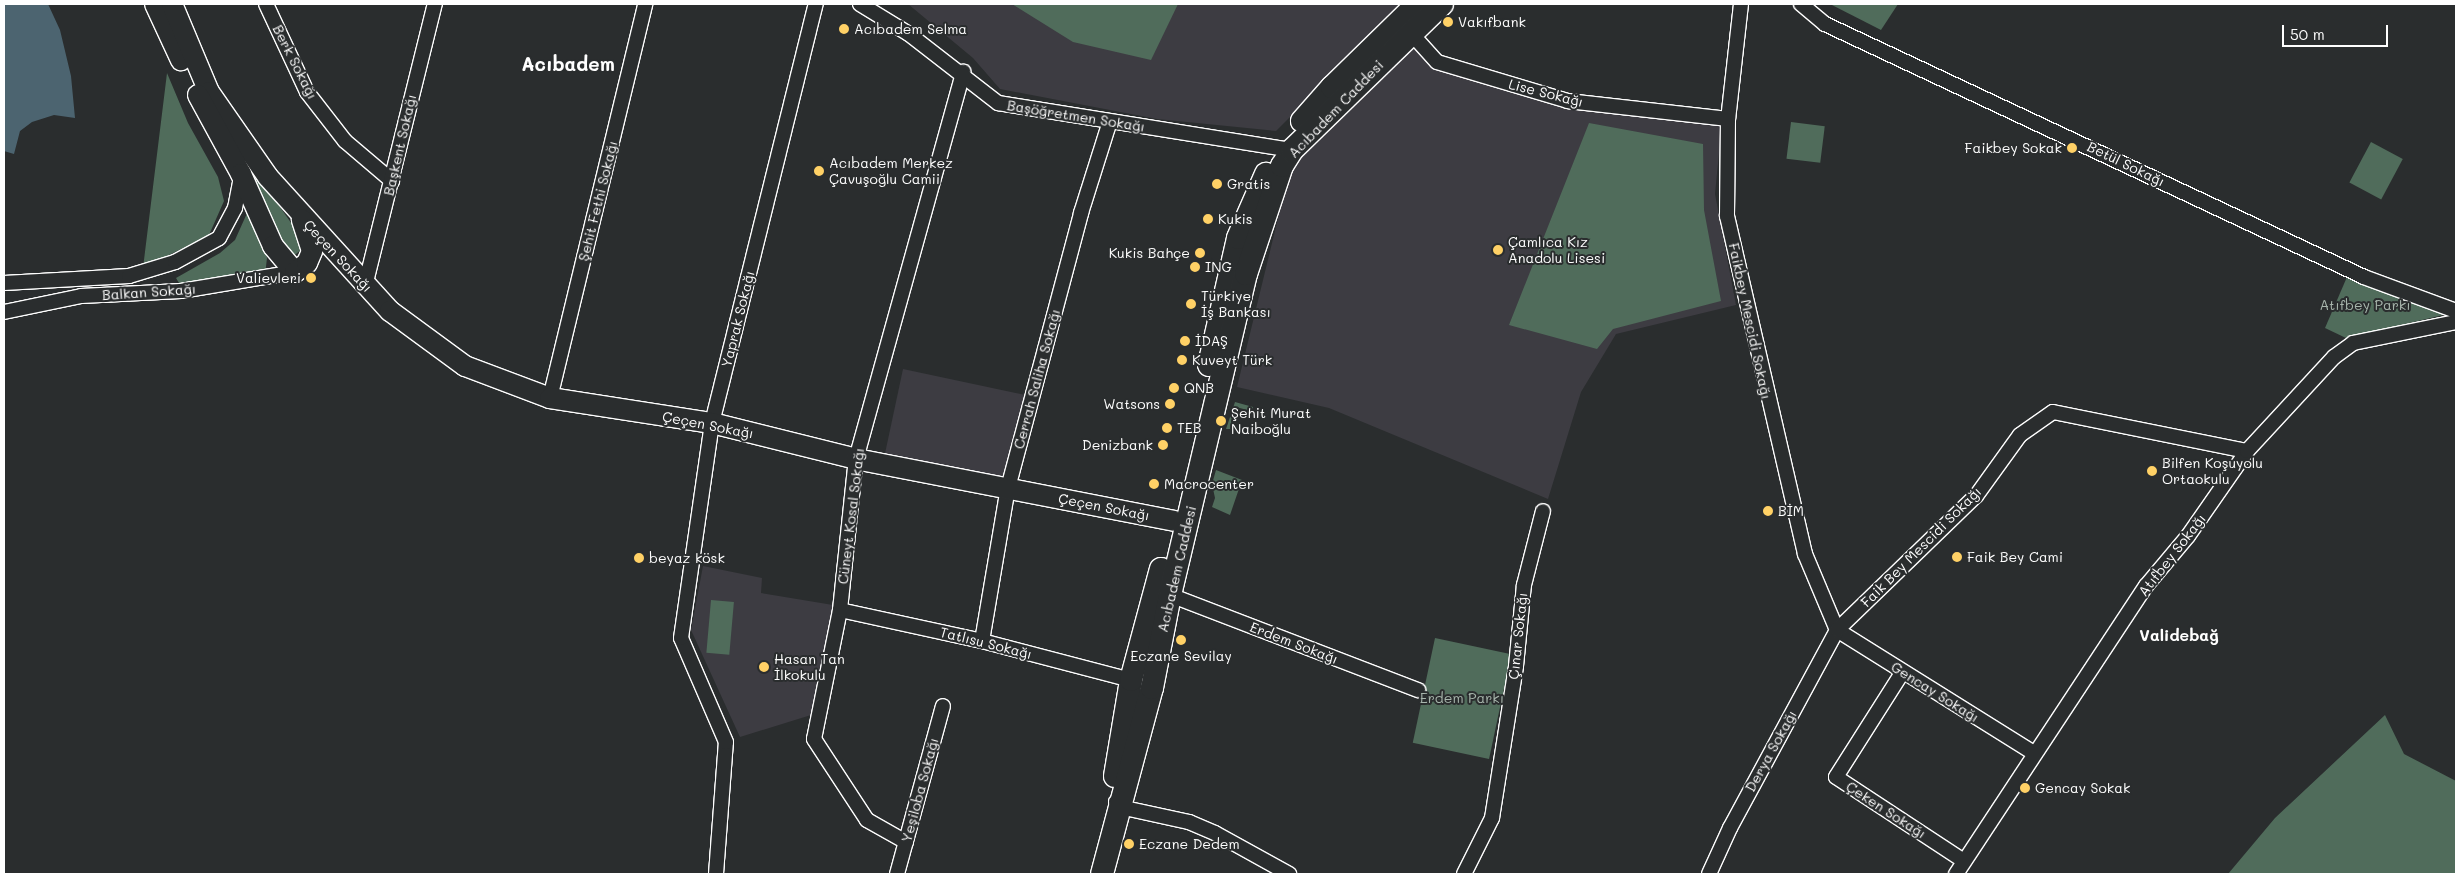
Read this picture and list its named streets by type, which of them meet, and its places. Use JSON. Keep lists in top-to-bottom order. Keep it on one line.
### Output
{"streets":{"main road":["Acıbadem Caddesi","Çeçen Sokağı"],"street":["Berk Sokağı","Lise Sokağı","Başöğretmen Sokağı","Başkent Sokağı","Betül Sokağı","Şehit Fethi Sokağı","Balkan Sokağı","Yaprak Sokağı","Faikbey Mescidi Sokağı","Cerrah Saliha Sokağı","Cüneyt Kosal Sokağı","Faik Bey Mescidi Sokağı","Atıfbey Sokağı","Çınar Sokağı","Tatlısu Sokağı","Erdem Sokağı","Gencay Sokağı","Derya Sokağı","Yeşiloba Sokağı","Çeken Sokağı"]},"crossings":[["Berk Sokağı","Başkent Sokağı"],["Lise Sokağı","Acıbadem Caddesi"],["Lise Sokağı","Faikbey Mescidi Sokağı"],["Acıbadem Caddesi","Başöğretmen Sokağı"],["Acıbadem Caddesi","Çeçen Sokağı"],["Acıbadem Caddesi","Tatlısu Sokağı"],["Acıbadem Caddesi","Erdem Sokağı"],["Başöğretmen Sokağı","Cerrah Saliha Sokağı"],["Başöğretmen Sokağı","Cüneyt Kosal Sokağı"],["Başkent Sokağı","Çeçen Sokağı"],["Şehit Fethi Sokağı","Çeçen Sokağı"],["Çeçen Sokağı","Balkan Sokağı"],["Çeçen Sokağı","Yaprak Sokağı"],["Çeçen Sokağı","Cerrah Saliha Sokağı"],["Çeçen Sokağı","Cüneyt Kosal Sokağı"],["Faikbey Mescidi Sokağı","Faik Bey Mescidi Sokağı"],["Faikbey Mescidi Sokağı","Gencay Sokağı"],["Faikbey Mescidi Sokağı","Derya Sokağı"],["Cerrah Saliha Sokağı","Tatlısu Sokağı"],["Cüneyt Kosal Sokağı","Tatlısu Sokağı"],["Cüneyt Kosal Sokağı","Yeşiloba Sokağı"],["Faik Bey Mescidi Sokağı","Atıfbey Sokağı"],["Faik Bey Mescidi Sokağı","Gencay Sokağı"],["Faik Bey Mescidi Sokağı","Derya Sokağı"],["Atıfbey Sokağı","Gencay Sokağı"],["Atıfbey Sokağı","Çeken Sokağı"],["Gencay Sokağı","Derya Sokağı"],["Gencay Sokağı","Çeken Sokağı"]],"districts":["Acıbadem","Validebağ"],"parks":["Atıfbey Parkı","Erdem Parkı"],"places":["Vakıfbank","Acıbadem Selma","Faikbey Sokak","Acıbadem Merkez Çavuşoğlu Camii","Gratis","Kukis","Çamlıca Kız Anadolu Lisesi","Kukis Bahçe","ING","Valievleri","Türkiye İş Bankası","İDAŞ","Kuveyt Türk","QNB","Watsons","Şehit Murat Naiboğlu","TEB","Denizbank","Bilfen Koşuyolu Ortaokulu","Macrocenter","BİM","Faik Bey Cami","beyaz kösk","Eczane Sevilay","Hasan Tan İlkokulu","Gencay Sokak","Eczane Dedem"],"scale_bar":"50 m"}
